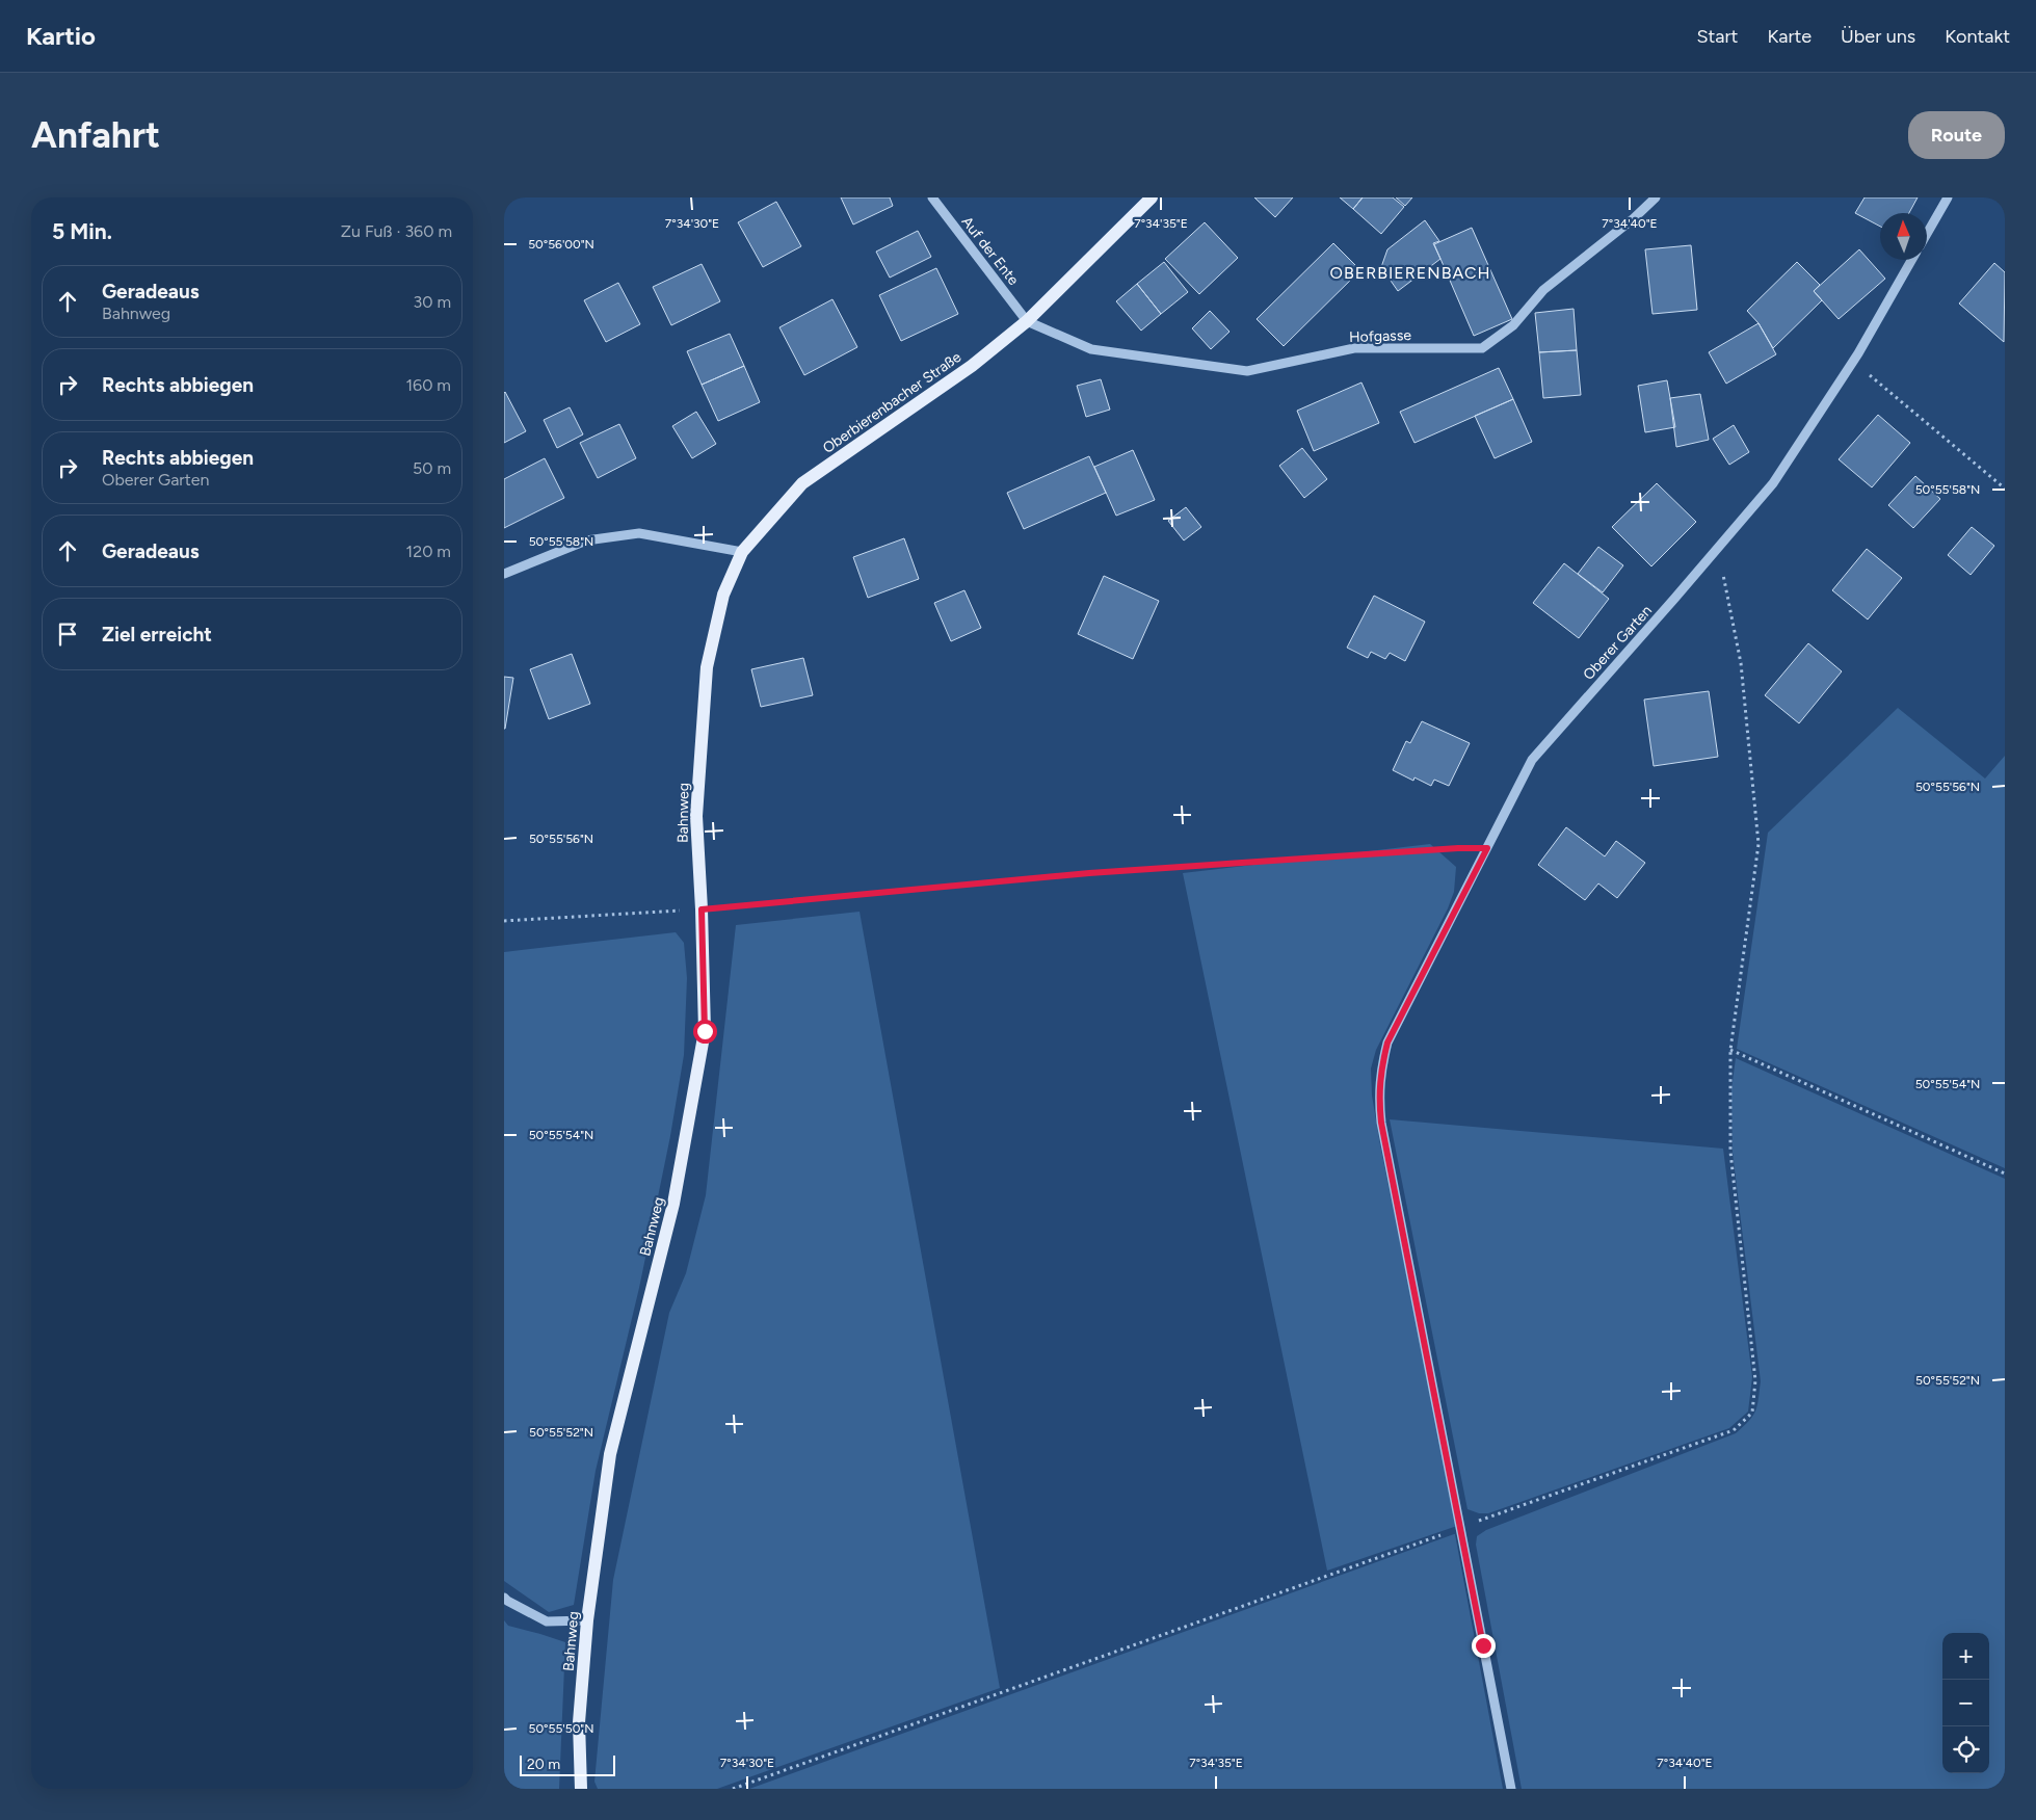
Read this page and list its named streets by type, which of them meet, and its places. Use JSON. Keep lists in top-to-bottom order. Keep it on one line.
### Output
{"streets":{"main road":["Oberbierenbacher Straße","Bahnweg"],"street":["Auf der Ente","Hofgasse","Oberer Garten"]},"crossings":[["Auf der Ente","Hofgasse"],["Auf der Ente","Oberbierenbacher Straße"],["Hofgasse","Oberbierenbacher Straße"],["Oberbierenbacher Straße","Bahnweg"]],"districts":["OBERBIERENBACH"],"scale_bar":"20 m","north":"top","page":{"header":"Kartio","nav":["Start","Karte","Über uns","Kontakt"],"buttons":"Route","title":"Anfahrt","heading":["5 Min.","Zu Fuß · 360 m"],"list":[["Geradeaus","Bahnweg","30 m"],["Rechts abbiegen","160 m"],["Rechts abbiegen","Oberer Garten","50 m"],["Geradeaus","120 m"],"Ziel erreicht"],"map_buttons":["+","−"],"scale":"20 m"},"coordinates":["7°34'30\"E","7°34'35\"E","7°34'40\"E","50°56'00\"N","50°55'58\"N","50°55'56\"N","50°55'54\"N","50°55'52\"N","50°55'50\"N"]}
